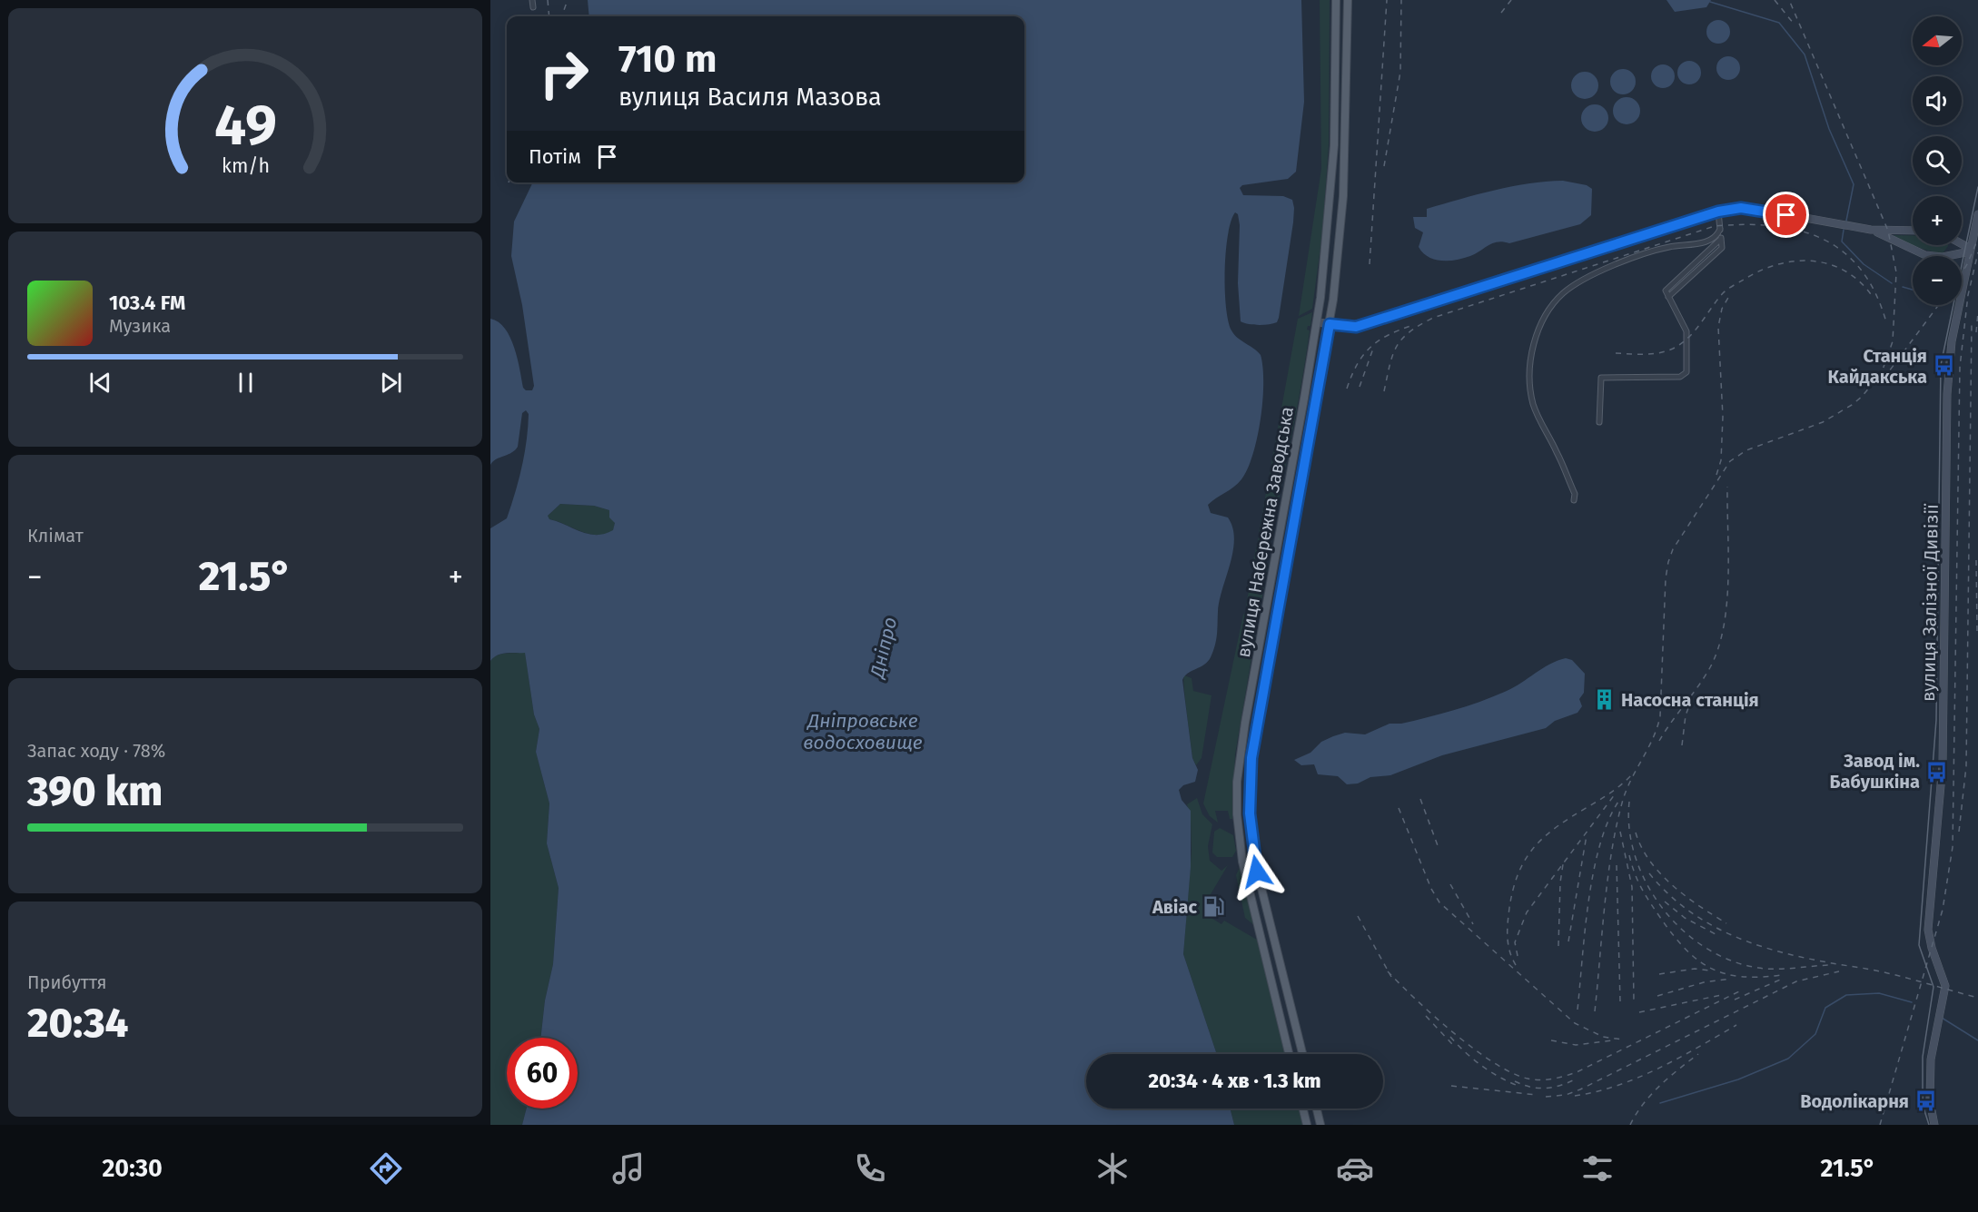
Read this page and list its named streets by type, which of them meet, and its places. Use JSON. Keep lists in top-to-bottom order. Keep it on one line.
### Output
{"streets":{"main road":["вулиця Набережна Заводська"],"street":["вулиця Залізної Дивізії"]},"water":["Дніпро","Дніпровське водосховище"],"places":{"bus stop":["Станція Кайдакська","Завод ім. Бабушкіна","Водолікарня"],"building":["Насосна станція"],"fuel station":["Авіас"]},"north":"left","page":{"map_buttons":["+","−"],"turn":["710 m","вулиця Василя Мазова"],"then":"Потім","song":["103.4 FM","Музика"],"tile":["Клімат",["Запас ходу · 78%","390 km"],["Прибуття","20:34"]],"heat":["−","21.5°","+"],"limit":"60","trip":"20:34 · 4 хв · 1.3 km","tabs":["20:30","21.5°"],"gauge":["49","km/h"]}}
